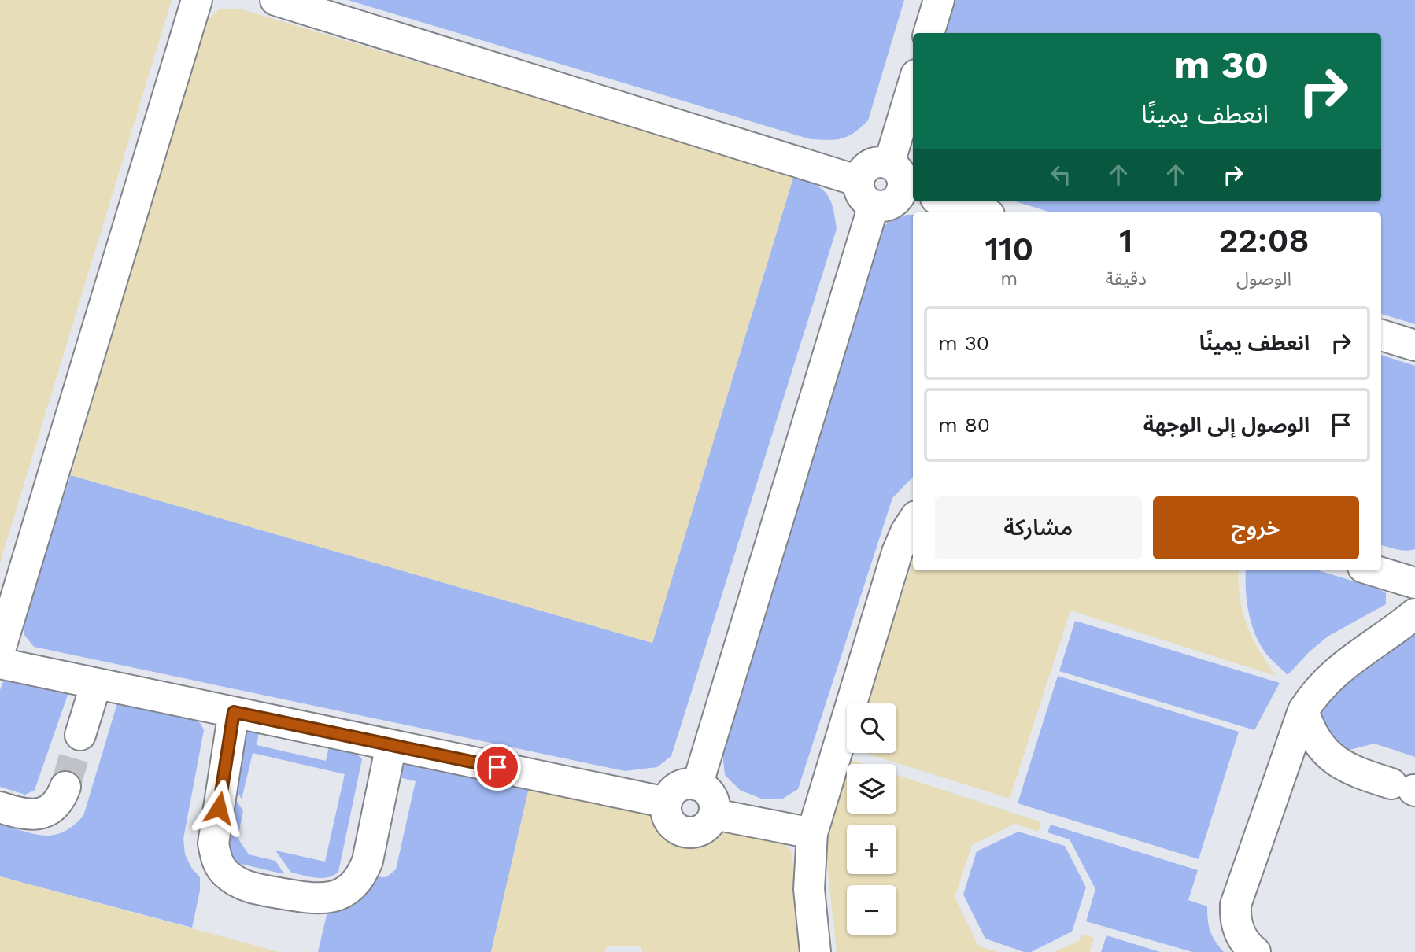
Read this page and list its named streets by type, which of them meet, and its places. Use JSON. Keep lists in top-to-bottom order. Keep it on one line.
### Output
{"page":{"turn":["30 m","انعطف يمينًا"],"eta":["22:08","الوصول","1","دقيقة","110","m"],"list":[{"name":"انعطف يمينًا","value":"30 m"},{"name":"الوصول إلى الوجهة","value":"80 m"}],"buttons":["خروج","مشاركة"],"map_buttons":["+","−"]}}
